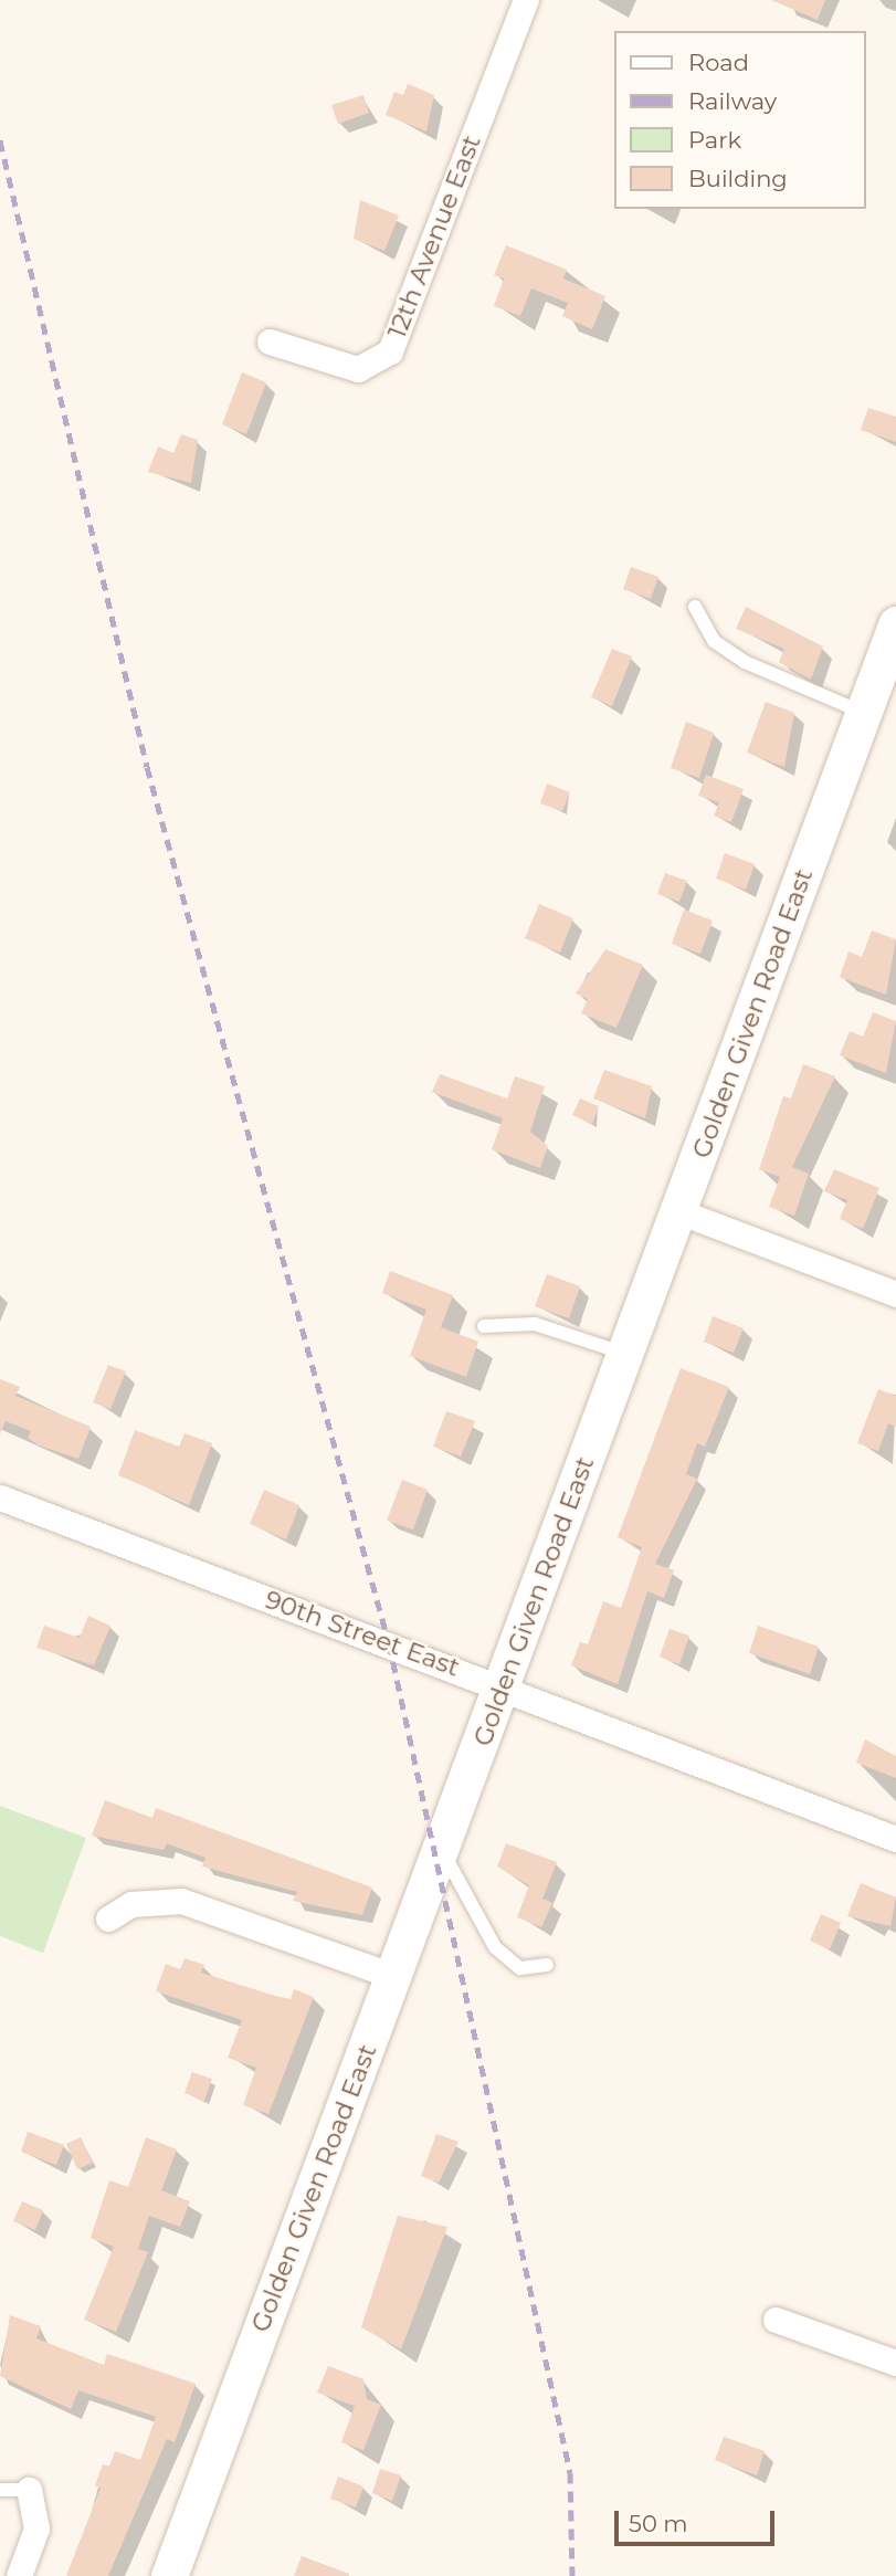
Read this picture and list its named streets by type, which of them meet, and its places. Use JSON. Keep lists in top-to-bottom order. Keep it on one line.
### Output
{"streets":{"street":["12th Avenue East","Golden Given Road East","90th Street East"]},"crossings":[["Golden Given Road East","90th Street East"]],"legend":["Road","Railway","Park","Building"],"scale_bar":"50 m"}
